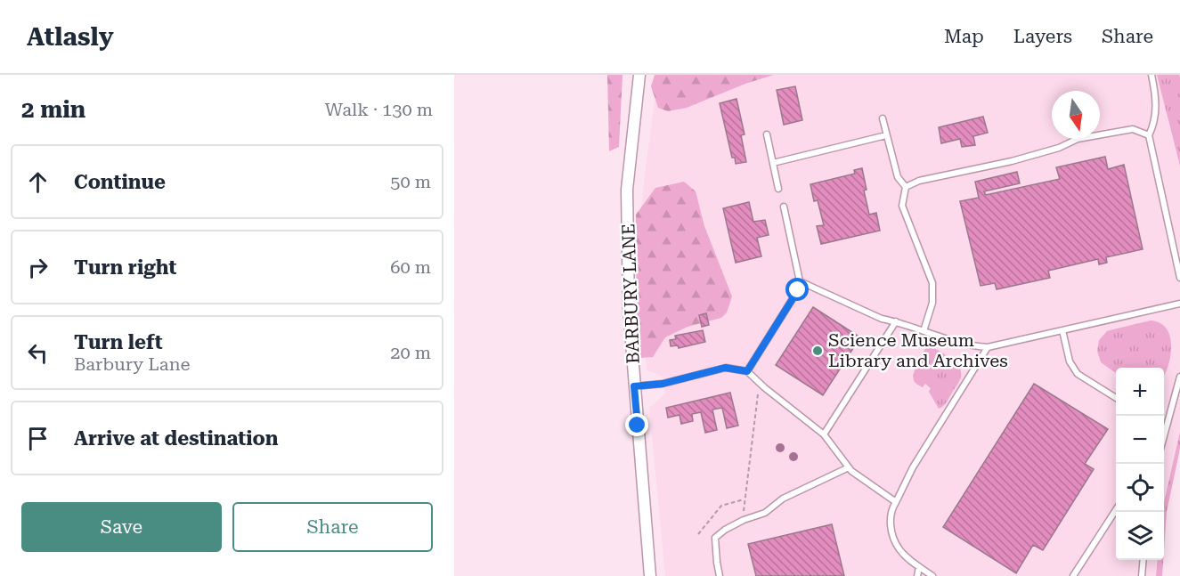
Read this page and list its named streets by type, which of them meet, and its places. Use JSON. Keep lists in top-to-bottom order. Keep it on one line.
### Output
{"streets":{"street":["BARBURY LANE"]},"places":["Science Museum Library and Archives"],"north":"bottom","page":{"header":"Atlasly","nav":["Map","Layers","Share"],"heading":["2 min","Walk · 130 m"],"list":[["Continue","50 m"],["Turn right","60 m"],["Turn left","Barbury Lane","20 m"],"Arrive at destination"],"map_buttons":["+","−"],"buttons":["Save","Share"]}}
